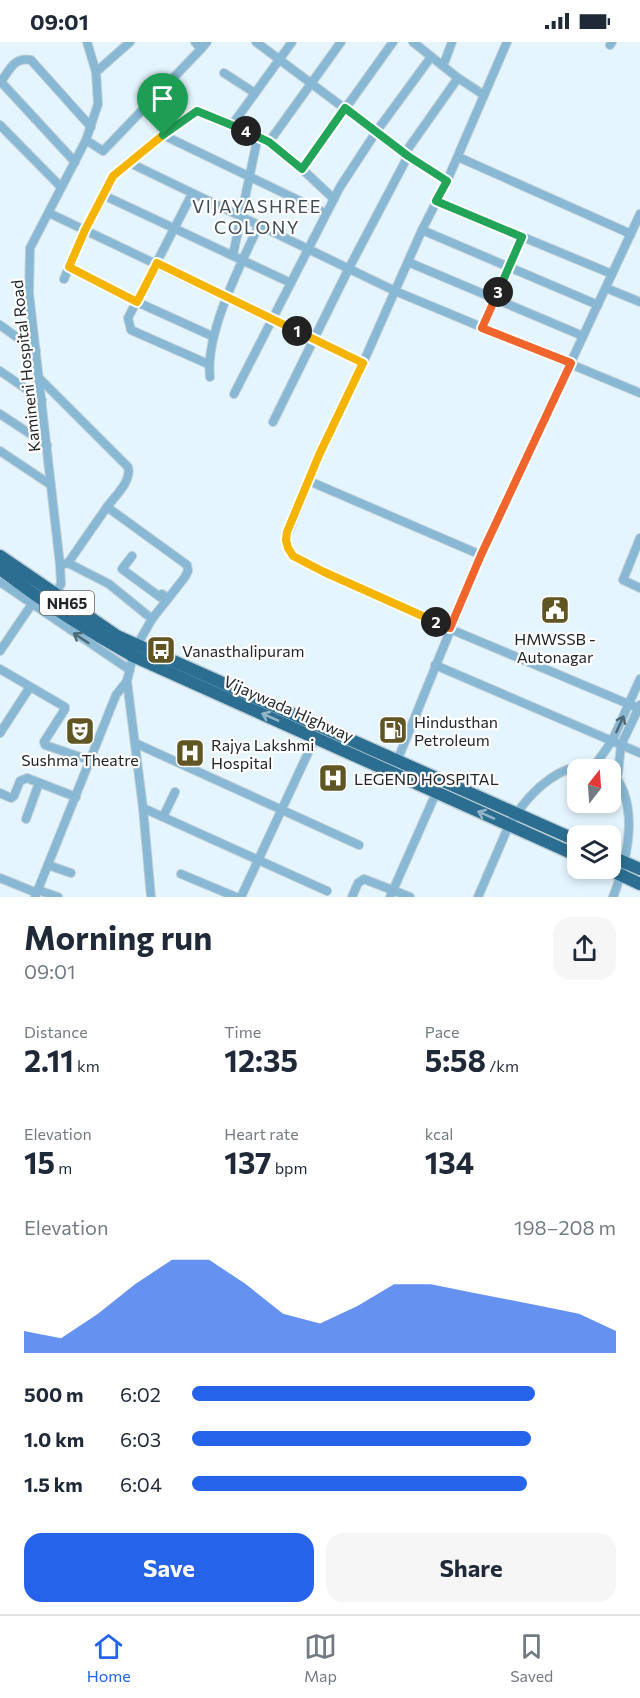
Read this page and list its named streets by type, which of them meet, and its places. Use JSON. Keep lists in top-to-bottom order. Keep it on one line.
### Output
{"streets":{"highway":["NH65","Vijaywada Highway"],"street":["Kamineni Hospital Road"]},"crossings":[["Kamineni Hospital Road","Vijaywada Highway"]],"districts":["VIJAYASHREE COLONY"],"places":{"public building":["HMWSSB - Autonagar"],"bus stop":["Vanasthalipuram"],"fuel station":["Hindusthan Petroleum"],"theatre":["Sushma Theatre"],"hospital":["Rajya Lakshmi Hospital","LEGEND HOSPITAL"]},"north":"top","page":{"status":"09:01","pins":["4","3","1","2"],"heading":["Morning run","09:01"],"stats":[["Distance","2.11 km"],["Time","12:35"],["Pace","5:58 /km"],["Elevation","15 m"],["Heart rate","137 bpm"],["kcal","134"]],"chart":["Elevation","198–208 m"],"list":[{"name":"500 m","note":"6:02"},{"name":"1.0 km","note":"6:03"},{"name":"1.5 km","note":"6:04"}],"buttons":["Save","Share"],"tabs":["Home","Map","Saved"]}}
